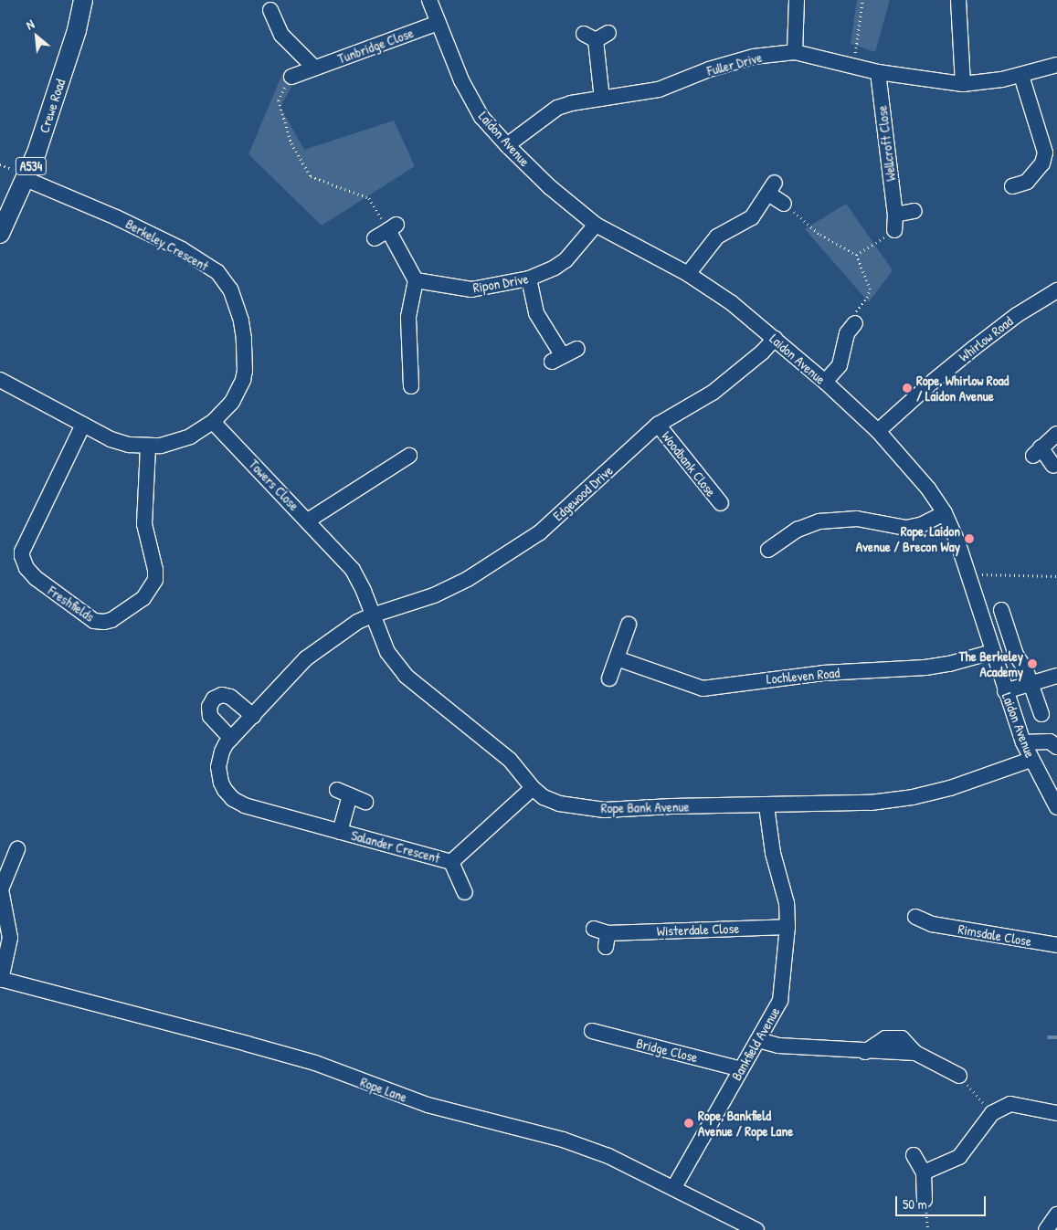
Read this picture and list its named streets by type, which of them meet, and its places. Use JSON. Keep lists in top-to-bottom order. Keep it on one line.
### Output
{"streets":{"main road":["Crewe Road","A534"],"street":["Tunbridge Close","Fuller Drive","Laidon Avenue","Wellcroft Close","Berkeley Crescent","Ripon Drive","Whirlow Road","Woodbank Close","Towers Close","Edgewood Drive","Freshfields","Lochleven Road","Rope Bank Avenue","Salander Crescent","Wisterdale Close","Rimsdale Close","Bankfield Avenue","Bridge Close","Rope Lane"]},"crossings":[["Tunbridge Close","Laidon Avenue"],["Fuller Drive","Laidon Avenue"],["Fuller Drive","Wellcroft Close"],["Crewe Road","Berkeley Crescent"],["Laidon Avenue","Ripon Drive"],["Laidon Avenue","Whirlow Road"],["Laidon Avenue","Edgewood Drive"],["Laidon Avenue","Lochleven Road"],["Laidon Avenue","Rope Bank Avenue"],["Berkeley Crescent","Towers Close"],["Berkeley Crescent","Freshfields"],["Woodbank Close","Edgewood Drive"],["Towers Close","Rope Bank Avenue"],["Edgewood Drive","Rope Bank Avenue"],["Edgewood Drive","Salander Crescent"],["Rope Bank Avenue","Salander Crescent"],["Rope Bank Avenue","Bankfield Avenue"],["Wisterdale Close","Bankfield Avenue"],["Bankfield Avenue","Bridge Close"],["Bankfield Avenue","Rope Lane"]],"places":["Rope, Whirlow Road / Laidon Avenue","Rope, Laidon Avenue / Brecon Way","The Berkeley Academy","Rope, Bankfield Avenue / Rope Lane"],"scale_bar":"50 m","north":"top left"}
